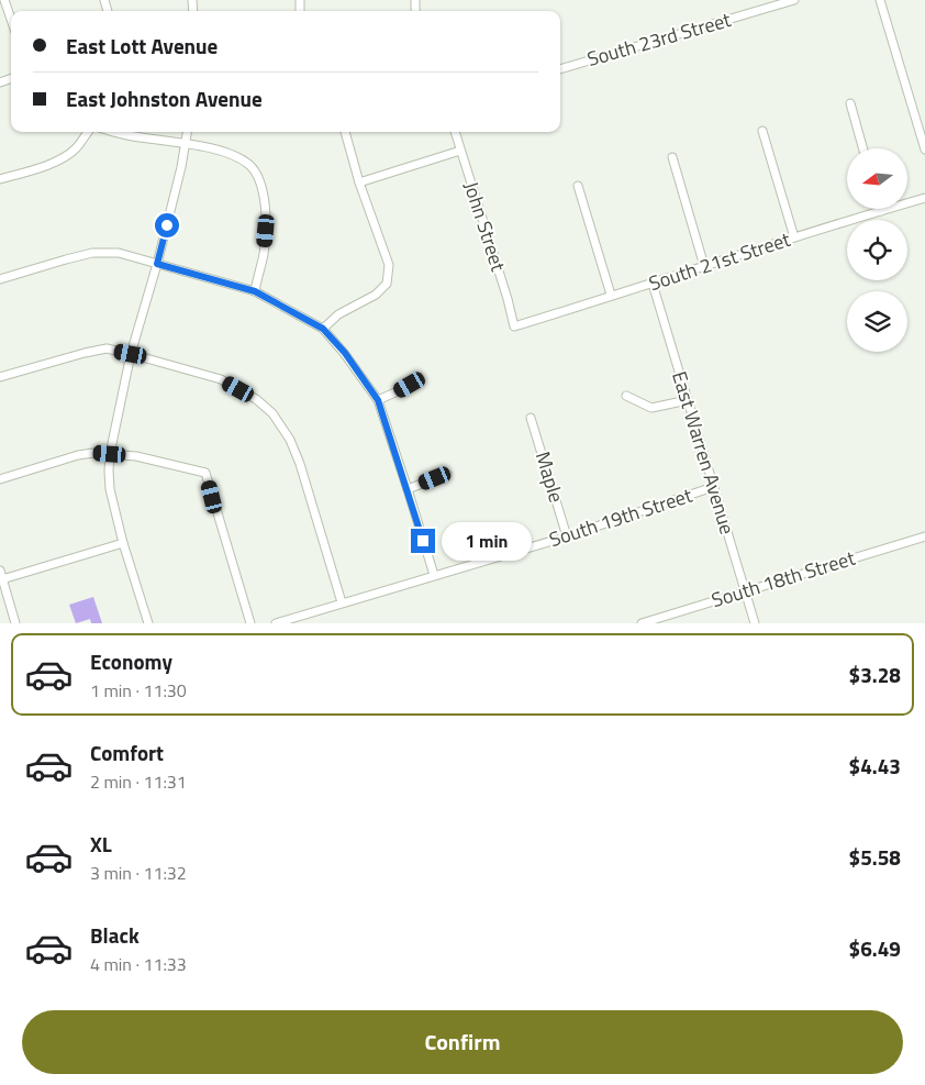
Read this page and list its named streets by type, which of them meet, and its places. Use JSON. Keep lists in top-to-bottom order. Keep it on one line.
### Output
{"streets":{"street":["South 23rd Street","John Street","South 21st Street","East Warren Avenue","Maple","South 19th Street","South 18th Street"]},"crossings":[["John Street","South 21st Street"],["South 21st Street","East Warren Avenue"],["East Warren Avenue","South 19th Street"],["East Warren Avenue","South 18th Street"],["Maple","South 19th Street"]],"north":"left","page":{"banner":["East Lott Avenue","East Johnston Avenue"],"bubble":"1 min","list":[{"name":"Economy","note":"1 min · 11:30","value":"$3.28"},{"name":"Comfort","note":"2 min · 11:31","value":"$4.43"},{"name":"XL","note":"3 min · 11:32","value":"$5.58"},{"name":"Black","note":"4 min · 11:33","value":"$6.49"}],"buttons":"Confirm"}}
